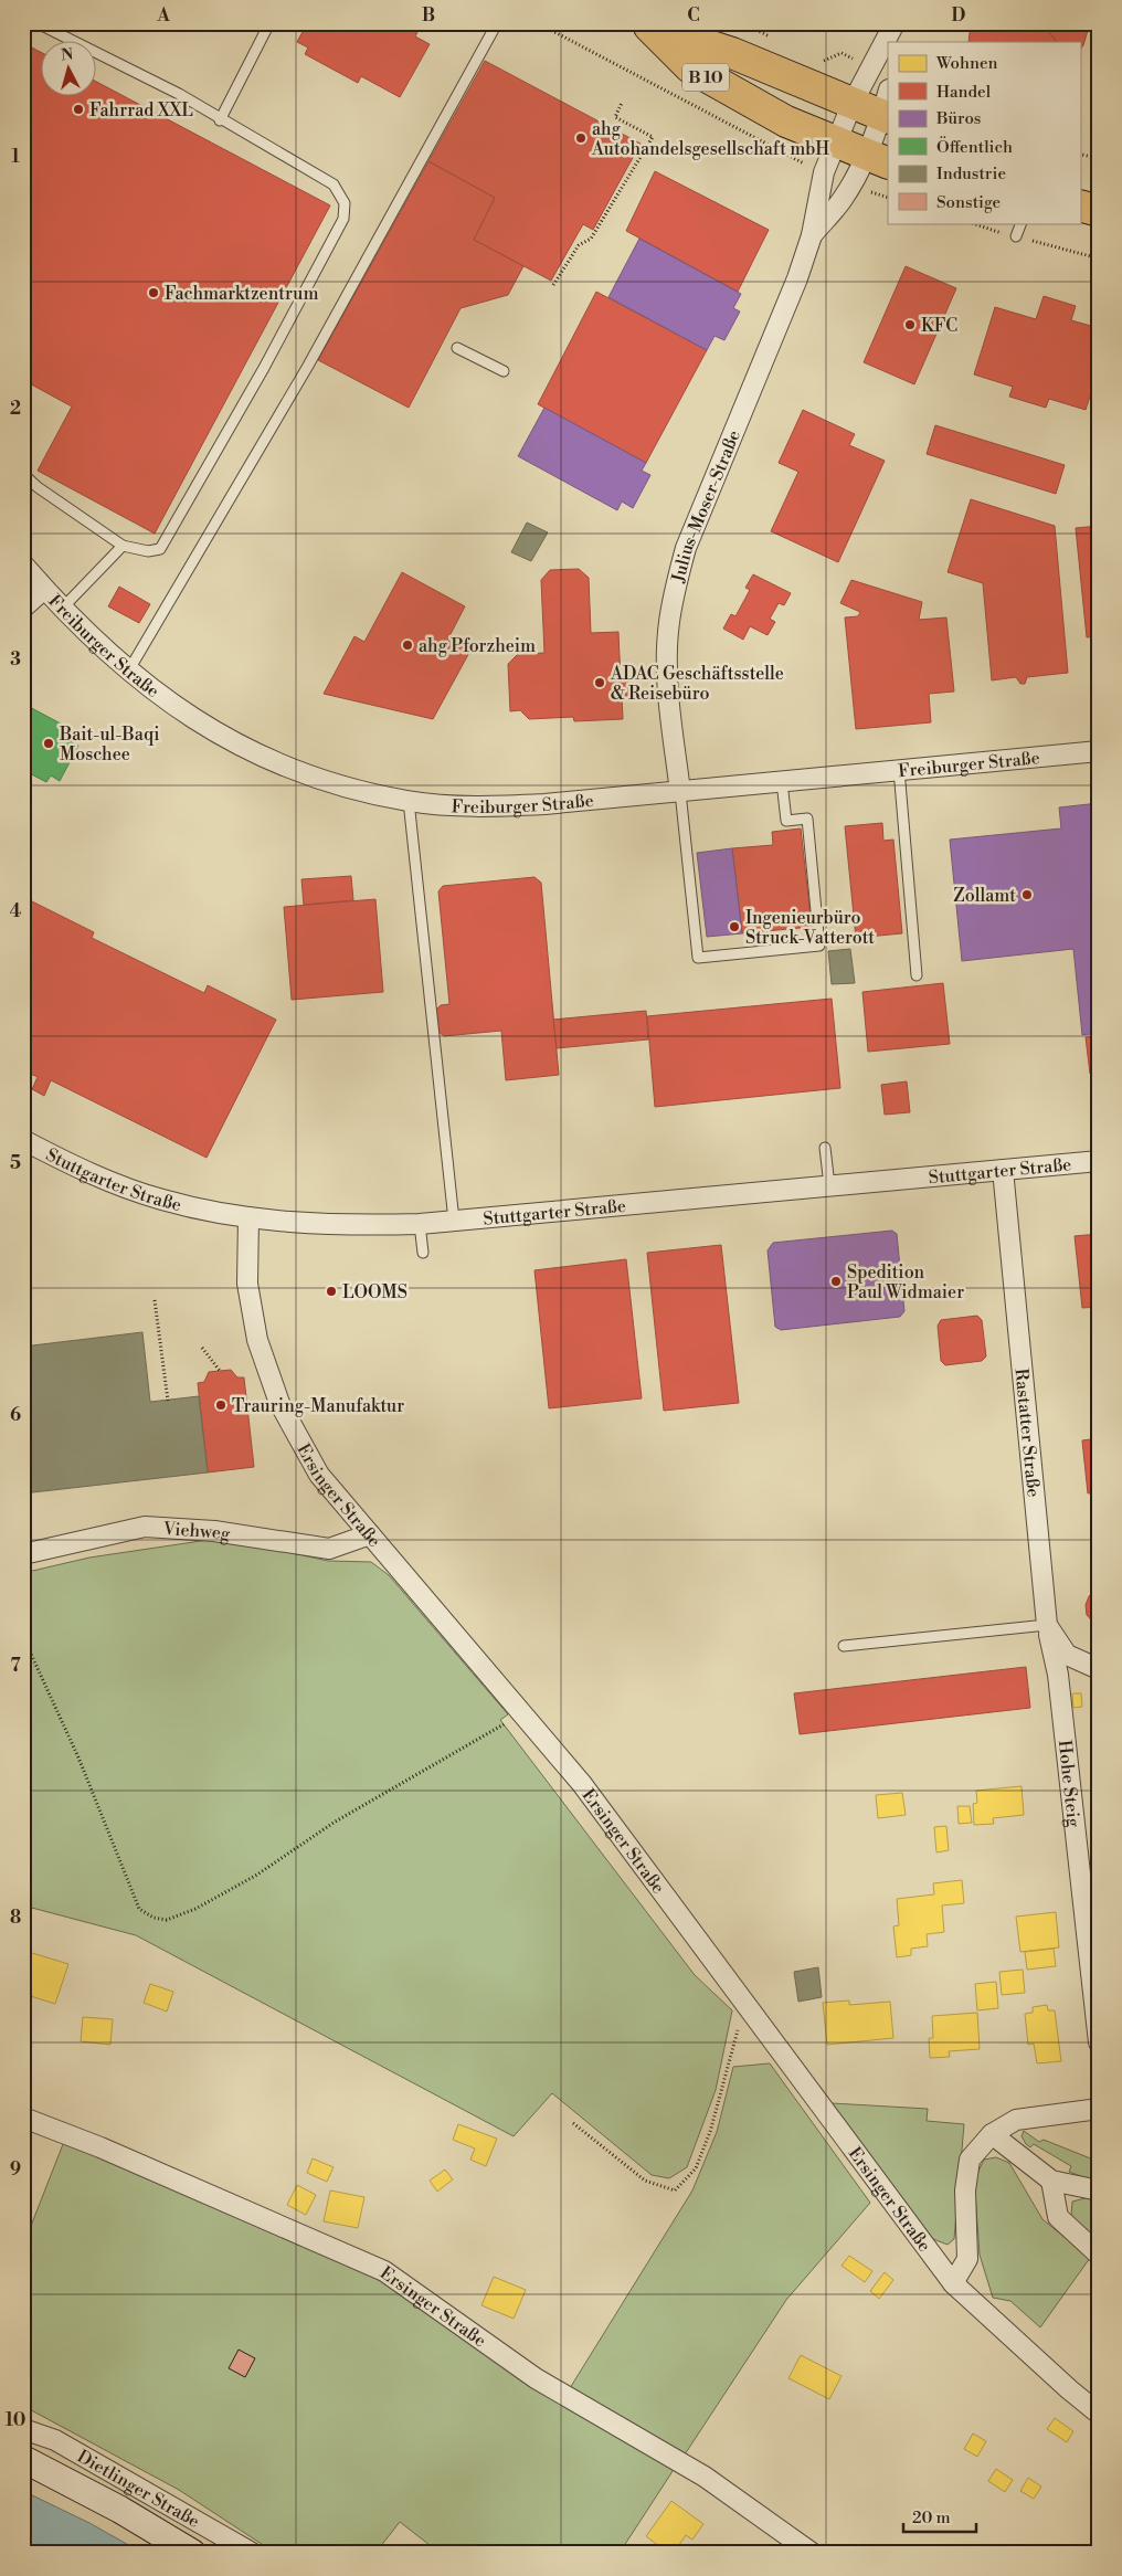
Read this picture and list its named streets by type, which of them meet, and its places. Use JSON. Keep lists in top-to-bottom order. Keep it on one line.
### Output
{"streets":{"main road":["B 10","Dietlinger Straße"],"street":["Julius-Moser-Straße","Freiburger Straße","Stuttgarter Straße","Rastatter Straße","Ersinger Straße","Viehweg","Hohe Steig"]},"crossings":[["B 10","Julius-Moser-Straße"],["Julius-Moser-Straße","Freiburger Straße"],["Stuttgarter Straße","Rastatter Straße"],["Stuttgarter Straße","Ersinger Straße"],["Rastatter Straße","Hohe Steig"],["Ersinger Straße","Viehweg"]],"places":["Fahrrad XXL","ahg Autohandelsgesellschaft mbH","Fachmarktzentrum","KFC","ahg Pforzheim","ADAC Geschäftsstelle & Reisebüro","Bait-ul-Baqi Moschee","Zollamt","Ingenieurbüro Struck-Vatterott","Spedition Paul Widmaier","LOOMS","Trauring-Manufaktur"],"legend":["Wohnen","Handel","Büros","Öffentlich","Industrie","Sonstige"],"scale_bar":"20 m","north":"top","grid":{"columns":["A","B","C","D"],"rows":["1","2","3","4","5","6","7","8","9","10"]}}
